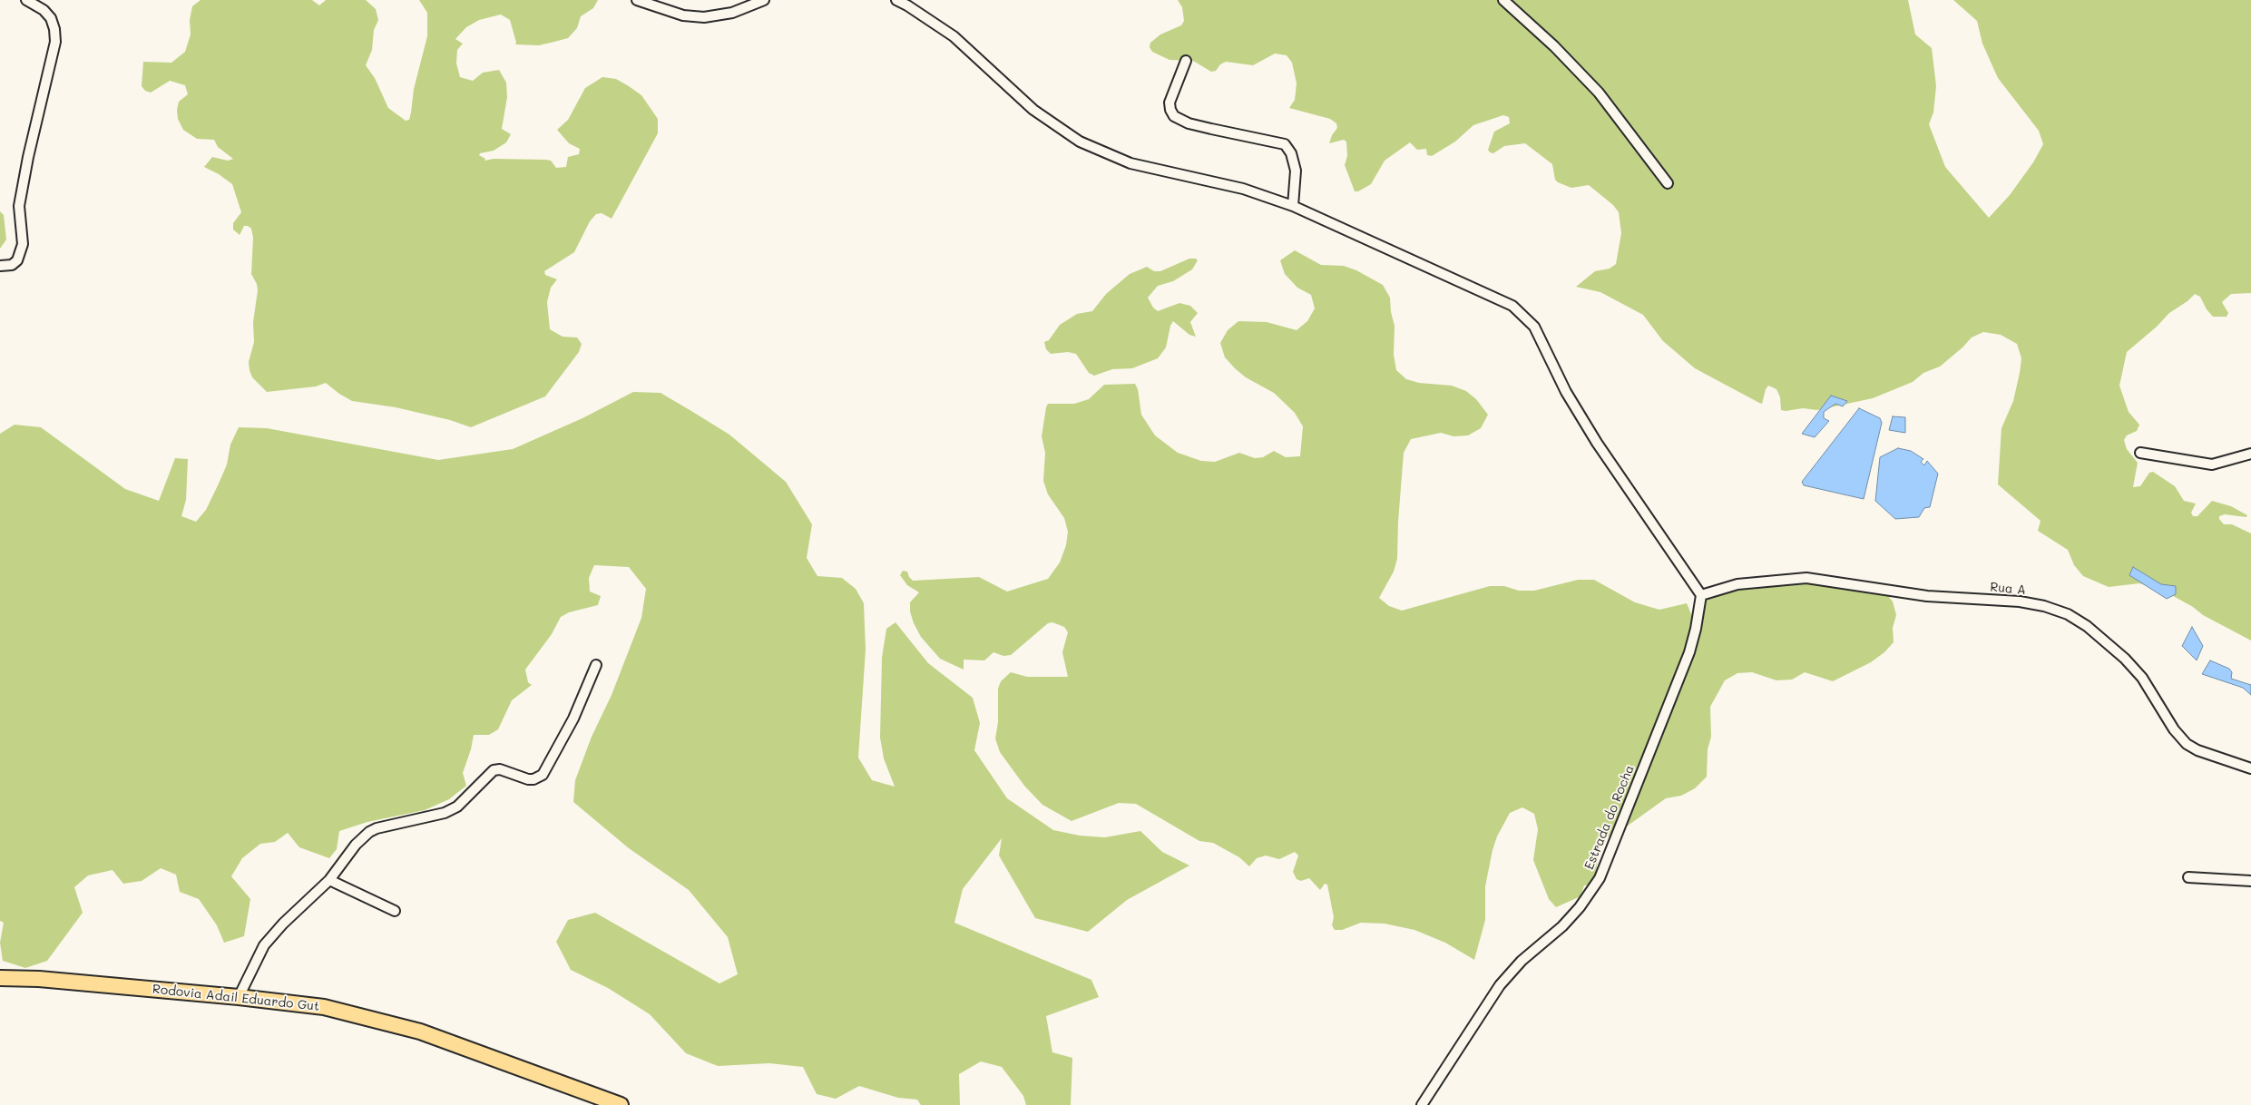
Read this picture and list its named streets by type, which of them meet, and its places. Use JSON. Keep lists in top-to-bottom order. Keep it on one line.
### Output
{"streets":{"main road":["Rodovia Adail Eduardo Gut"],"street":["Rua A","Estrada do Rocha"]},"crossings":[["Rua A","Estrada do Rocha"]]}
